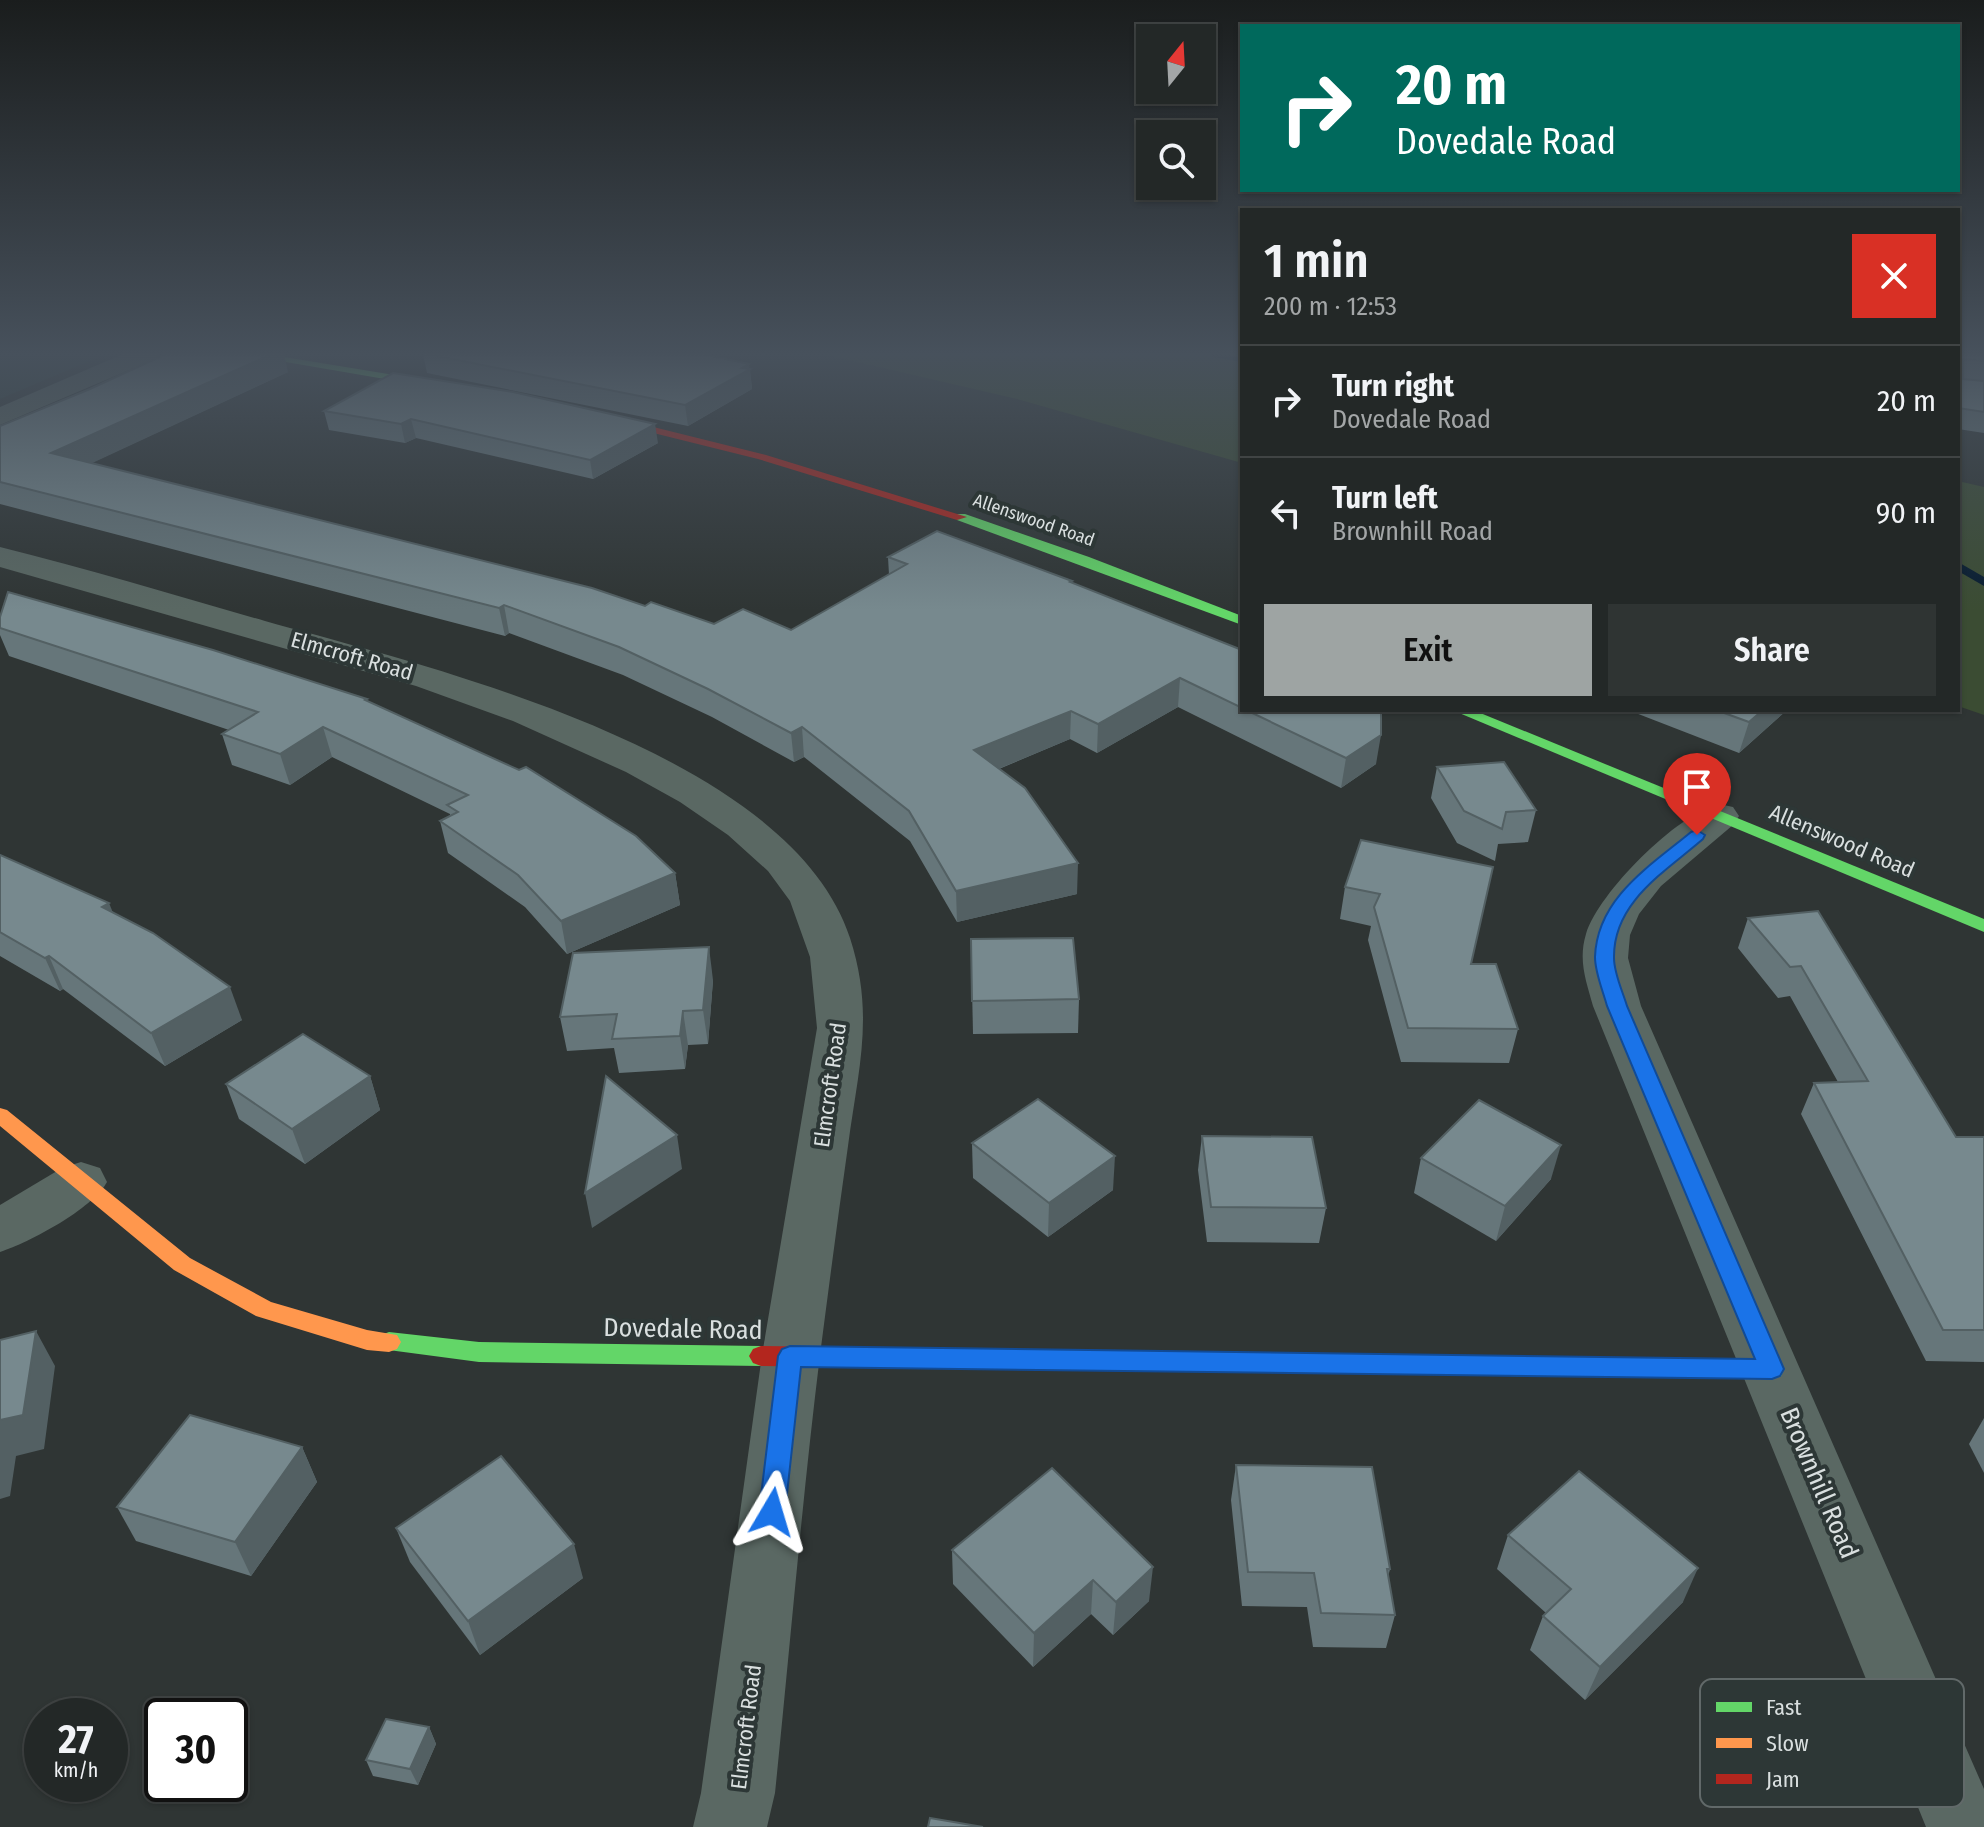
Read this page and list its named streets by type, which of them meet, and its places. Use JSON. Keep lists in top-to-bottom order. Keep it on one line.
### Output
{"streets":{"street":["Allenswood Road","Elmcroft Road","Dovedale Road","Brownhill Road"]},"crossings":[["Allenswood Road","Brownhill Road"],["Elmcroft Road","Dovedale Road"],["Dovedale Road","Brownhill Road"]],"legend":["Fast","Slow","Jam"],"north":"top","page":{"turn":["20 m","Dovedale Road"],"heading":["1 min","200 m · 12:53"],"list":[{"name":"Turn right","note":"Dovedale Road","value":"20 m"},{"name":"Turn left","note":"Brownhill Road","value":"90 m"}],"buttons":["Exit","Share"],"speed":"27 km/h","limit":"30"}}
